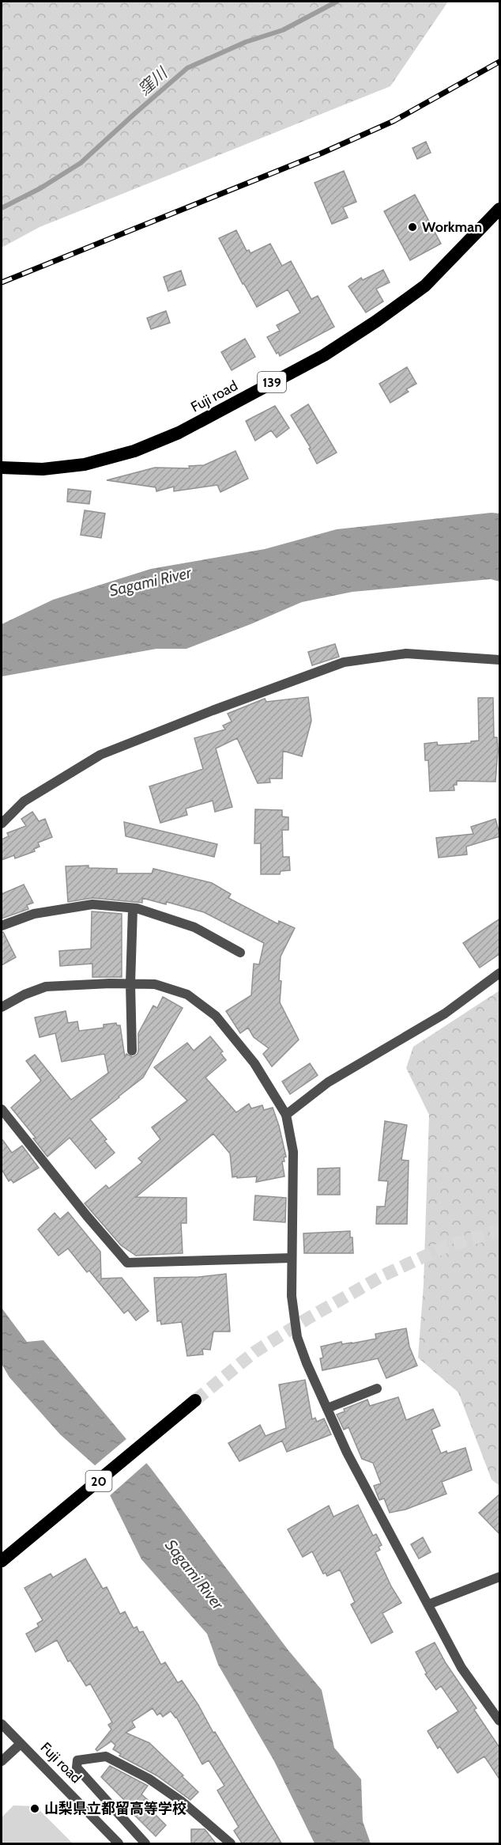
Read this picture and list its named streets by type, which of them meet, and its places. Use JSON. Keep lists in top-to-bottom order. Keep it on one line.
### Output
{"streets":{"highway":["139","Fuji road","20"]},"water":["窪川","Sagami River"],"places":["Workman","山梨県立都留高等学校"]}
